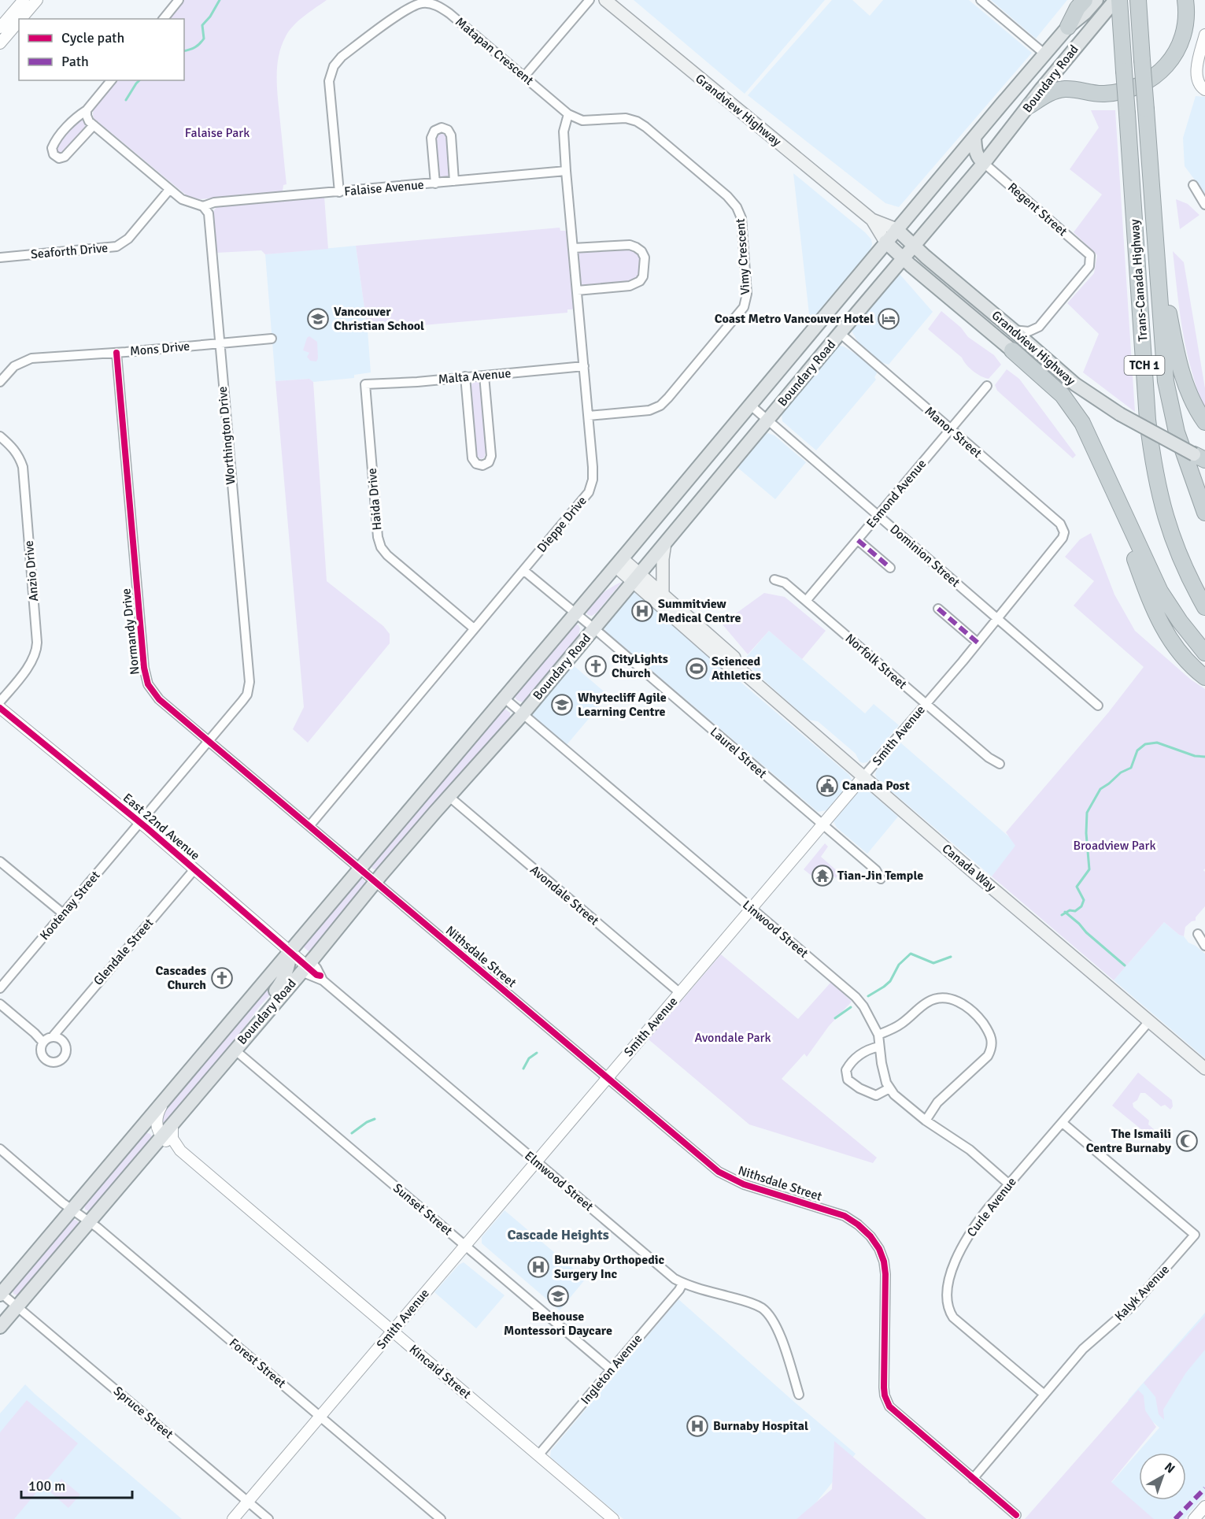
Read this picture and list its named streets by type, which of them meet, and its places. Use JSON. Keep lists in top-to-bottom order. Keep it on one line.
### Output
{"streets":{"highway":["Trans-Canada Highway","TCH 1"],"main road":["Boundary Road","Grandview Highway","Canada Way"],"street":["Matapan Crescent","Falaise Avenue","Regent Street","Seaforth Drive","Vimy Crescent","Mons Drive","Malta Avenue","Manor Street","Worthington Drive","Esmond Avenue","Haida Drive","Dieppe Drive","Dominion Street","Anzio Drive","Normandy Drive","Norfolk Street","Smith Avenue","Laurel Street","East 22nd Avenue","Avondale Street","Kootenay Street","Linwood Street","Glendale Street","Nithsdale Street","Elmwood Street","Curle Avenue","Sunset Street","Kalyk Avenue","Forest Street","Ingleton Avenue","Kincaid Street","Spruce Street"]},"crossings":[["Matapan Crescent","Falaise Avenue"],["Matapan Crescent","Vimy Crescent"],["Matapan Crescent","Dieppe Drive"],["Boundary Road","Grandview Highway"],["Boundary Road","Regent Street"],["Boundary Road","Manor Street"],["Boundary Road","Dominion Street"],["Boundary Road","Normandy Drive"],["Boundary Road","Laurel Street"],["Boundary Road","East 22nd Avenue"],["Boundary Road","Canada Way"],["Boundary Road","Avondale Street"],["Boundary Road","Linwood Street"],["Boundary Road","Nithsdale Street"],["Boundary Road","Elmwood Street"],["Boundary Road","Sunset Street"],["Boundary Road","Forest Street"],["Boundary Road","Kincaid Street"],["Boundary Road","Spruce Street"],["Grandview Highway","Regent Street"],["Falaise Avenue","Worthington Drive"],["Falaise Avenue","Dieppe Drive"],["Vimy Crescent","Dieppe Drive"],["Mons Drive","Worthington Drive"],["Mons Drive","Normandy Drive"],["Malta Avenue","Haida Drive"],["Malta Avenue","Dieppe Drive"],["Manor Street","Esmond Avenue"],["Manor Street","Smith Avenue"],["Worthington Drive","Normandy Drive"],["Worthington Drive","East 22nd Avenue"],["Worthington Drive","Kootenay Street"],["Esmond Avenue","Dominion Street"],["Esmond Avenue","Norfolk Street"],["Haida Drive","Dieppe Drive"],["Dieppe Drive","Normandy Drive"],["Dieppe Drive","Laurel Street"],["Dominion Street","Smith Avenue"],["Normandy Drive","Nithsdale Street"],["Norfolk Street","Smith Avenue"],["Smith Avenue","Laurel Street"],["Smith Avenue","Canada Way"],["Smith Avenue","Avondale Street"],["Smith Avenue","Linwood Street"],["Smith Avenue","Nithsdale Street"],["Smith Avenue","Elmwood Street"],["Smith Avenue","Sunset Street"],["Smith Avenue","Forest Street"],["Smith Avenue","Kincaid Street"],["Smith Avenue","Spruce Street"],["East 22nd Avenue","Kootenay Street"],["East 22nd Avenue","Glendale Street"],["East 22nd Avenue","Elmwood Street"],["Canada Way","Curle Avenue"],["Linwood Street","Curle Avenue"],["Nithsdale Street","Kalyk Avenue"],["Elmwood Street","Ingleton Avenue"],["Curle Avenue","Kalyk Avenue"],["Sunset Street","Ingleton Avenue"],["Ingleton Avenue","Kincaid Street"]],"districts":["Cascade Heights"],"parks":["Falaise Park","Broadview Park","Avondale Park"],"places":{"school or university":["Vancouver Christian School","Whytecliff Agile Learning Centre","Beehouse Montessori Daycare"],"hotel":["Coast Metro Vancouver Hotel"],"hospital":["Summitview Medical Centre","Burnaby Orthopedic Surgery Inc","Burnaby Hospital"],"church":["CityLights Church","Cascades Church"],"sports":["Scienced Athletics"],"public building":["Canada Post"],"temple":["Tian-Jin Temple"],"mosque":["The Ismaili Centre Burnaby"]},"legend":["Cycle path","Path"],"scale_bar":"100 m","north":"top right"}
